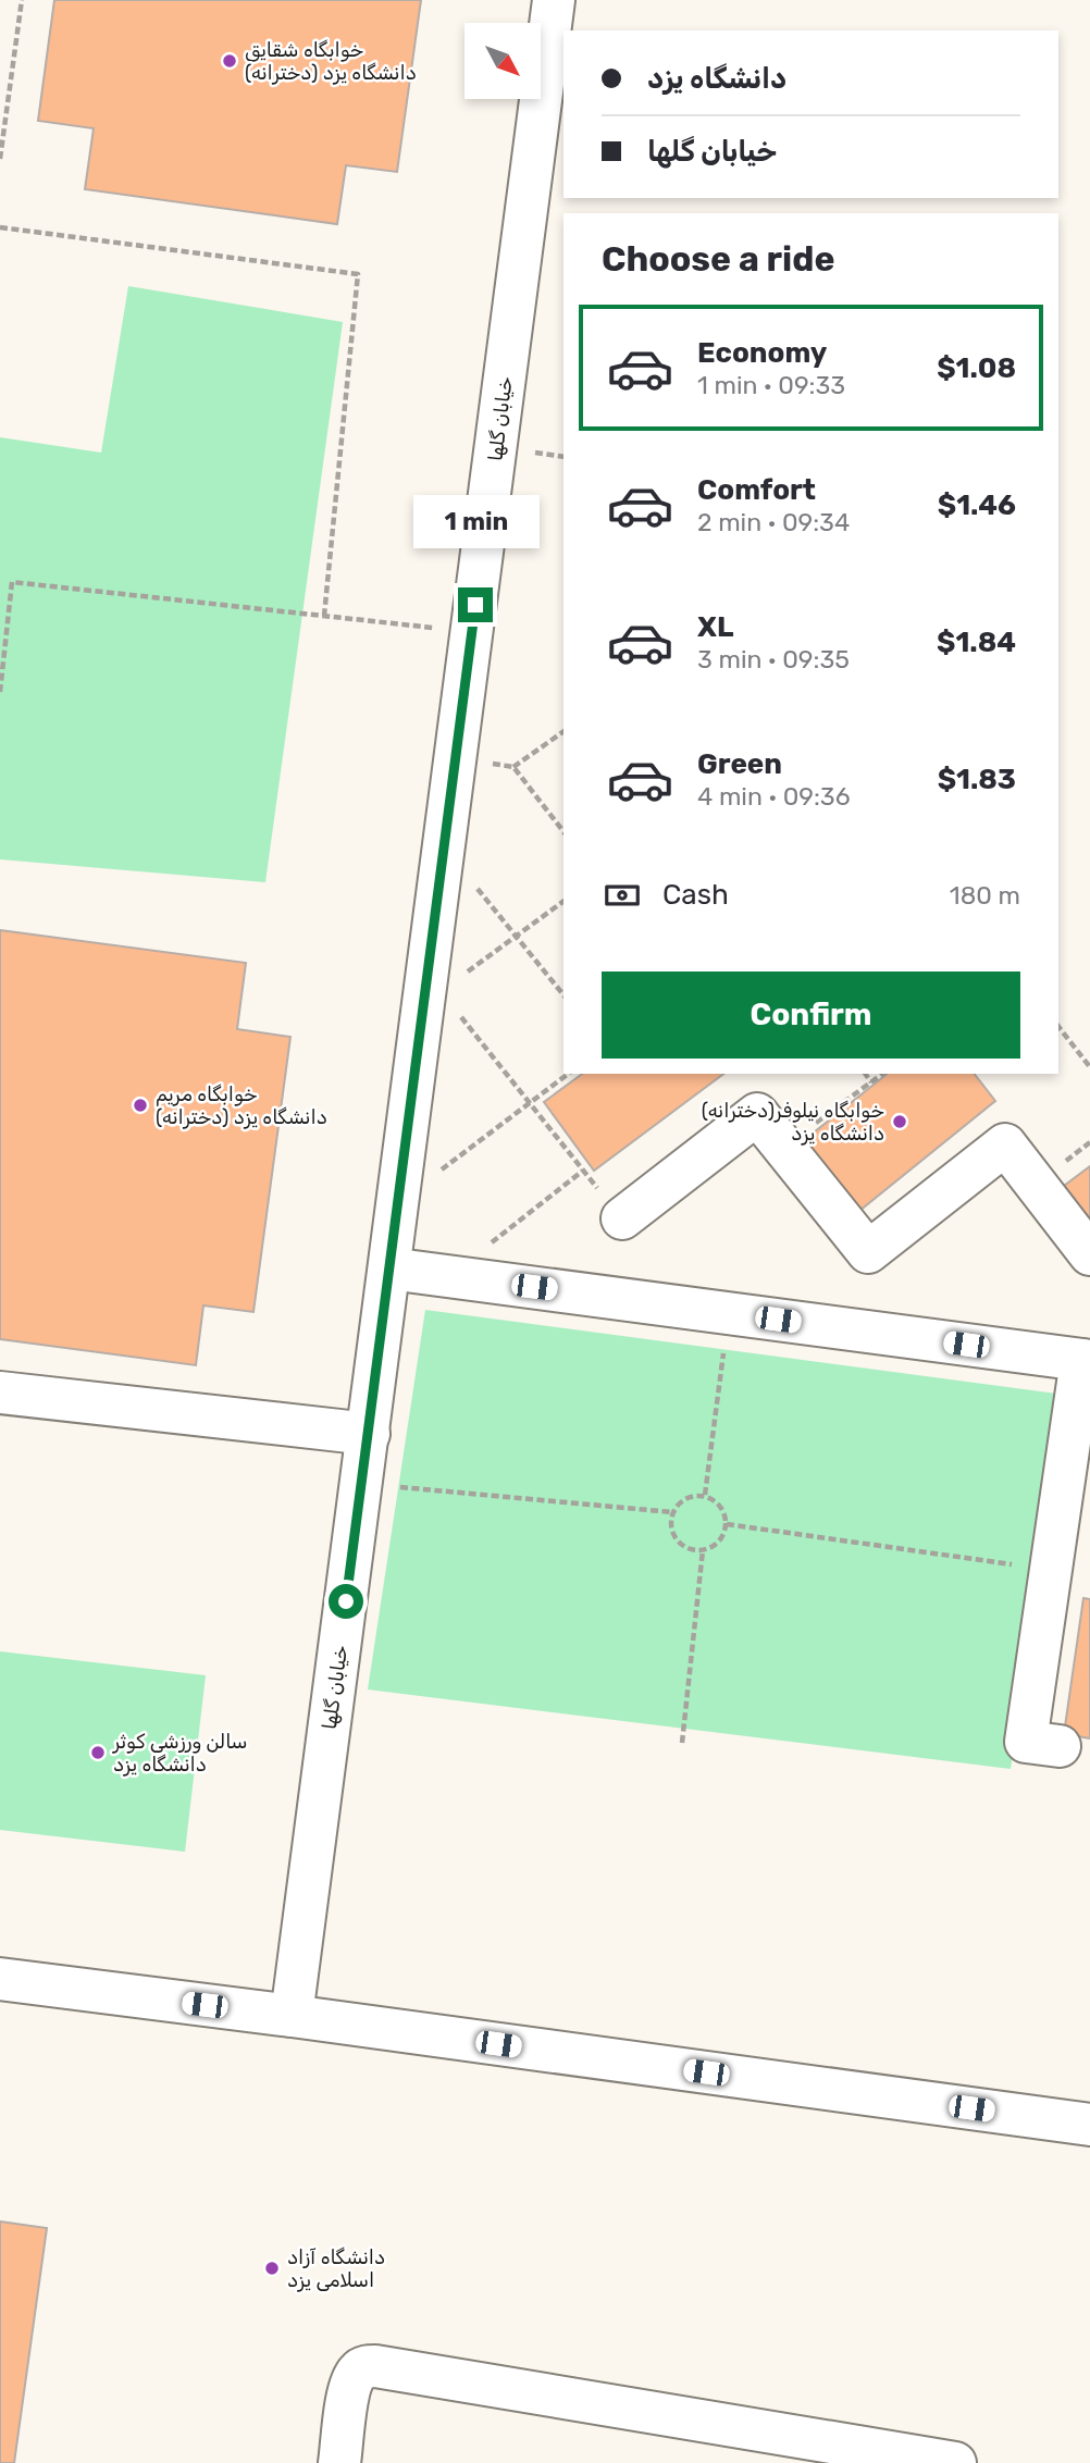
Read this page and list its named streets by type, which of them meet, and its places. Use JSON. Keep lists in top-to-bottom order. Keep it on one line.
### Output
{"streets":{"lane":["خیابان گلها"]},"places":["خوابگاه شقایق (دخترانه) دانشگاه یزد","خوابگاه مریم (دخترانه) دانشگاه یزد","خوابگاه نیلوفر(دخترانه) دانشگاه یزد","سالن ورزشی کوثر دانشگاه یزد","دانشگاه آزاد اسلامی یزد"],"north":"bottom right","page":{"banner":["دانشگاه یزد","خیابان گلها"],"heading":"Choose a ride","list":[{"name":"Economy","note":"1 min · 09:33","value":"$1.08"},{"name":"Comfort","note":"2 min · 09:34","value":"$1.46"},{"name":"XL","note":"3 min · 09:35","value":"$1.84"},{"name":"Green","note":"4 min · 09:36","value":"$1.83"}],"bubble":"1 min","pay":["Cash","180 m"],"buttons":"Confirm"}}
